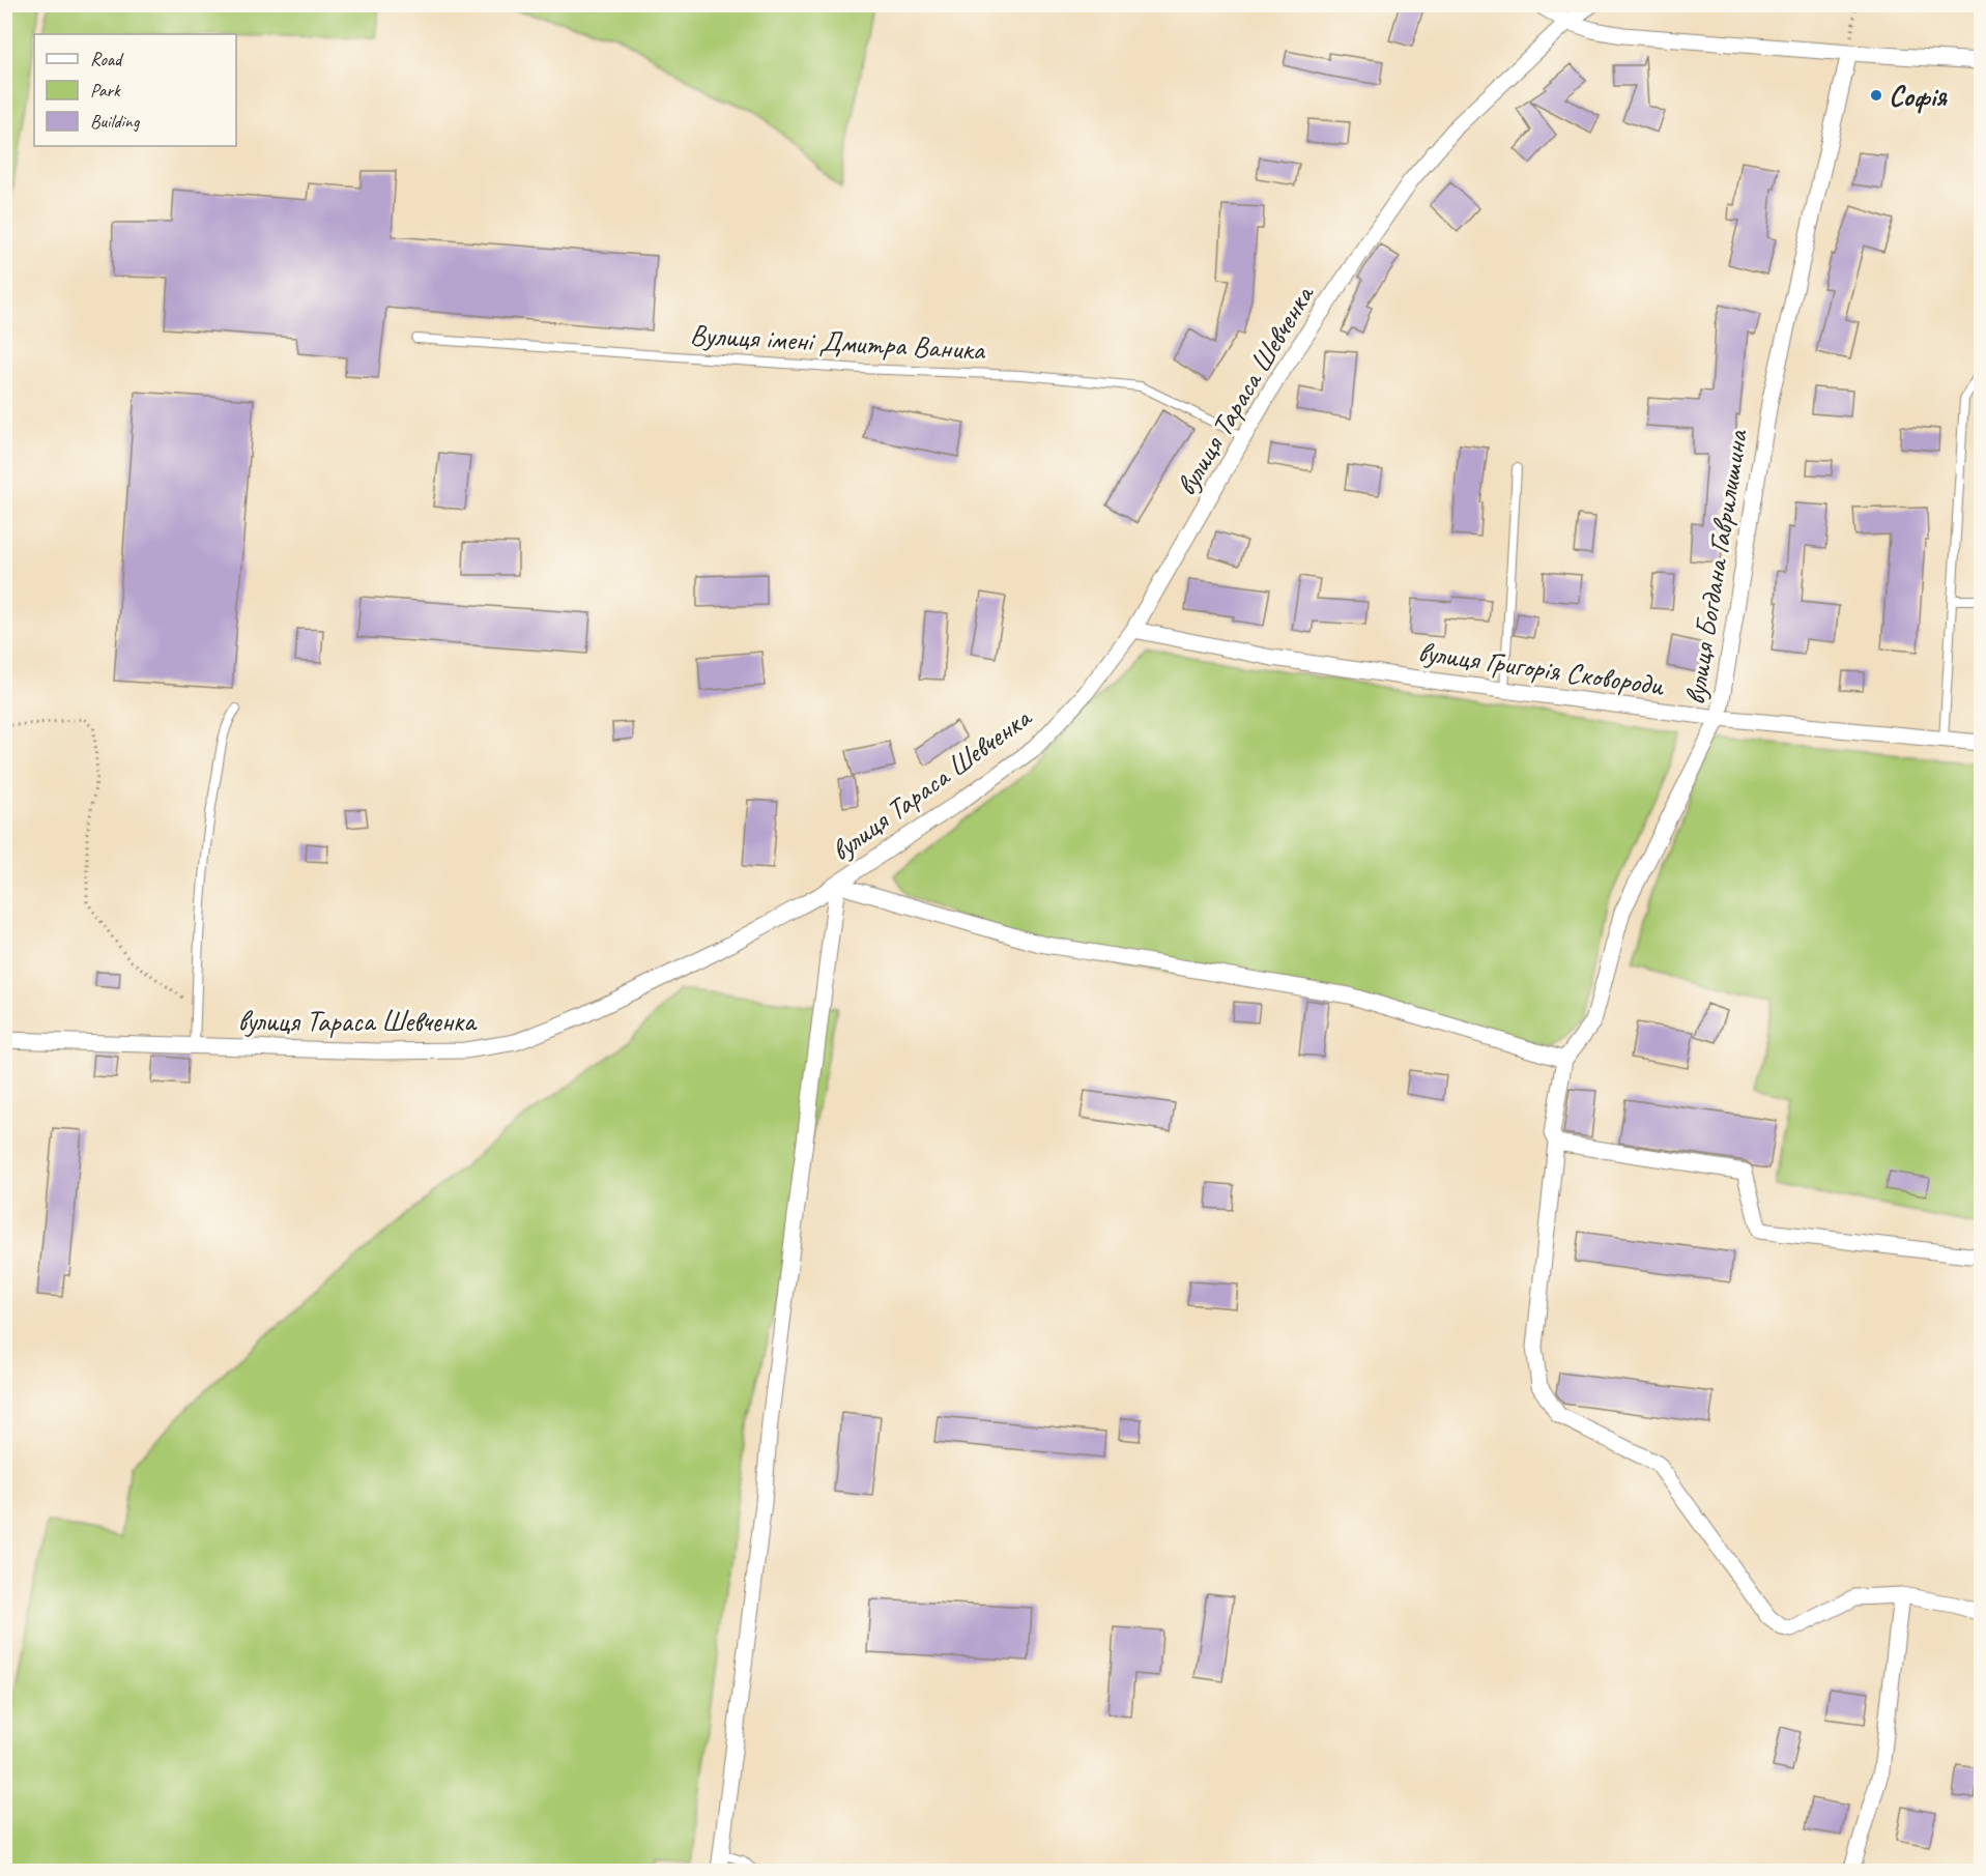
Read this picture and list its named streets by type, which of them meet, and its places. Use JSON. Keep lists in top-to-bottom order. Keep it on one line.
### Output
{"streets":{"street":["вулиця Тараса Шевченка","вулиця Богдана Гаврилишина","вулиця Григорія Сковороди"],"lane":["Вулиця імені Дмитра Ваника"]},"crossings":[["Вулиця імені Дмитра Ваника","вулиця Тараса Шевченка"],["вулиця Тараса Шевченка","вулиця Григорія Сковороди"],["вулиця Богдана Гаврилишина","вулиця Григорія Сковороди"]],"places":["Софія"],"legend":["Road","Park","Building"]}
